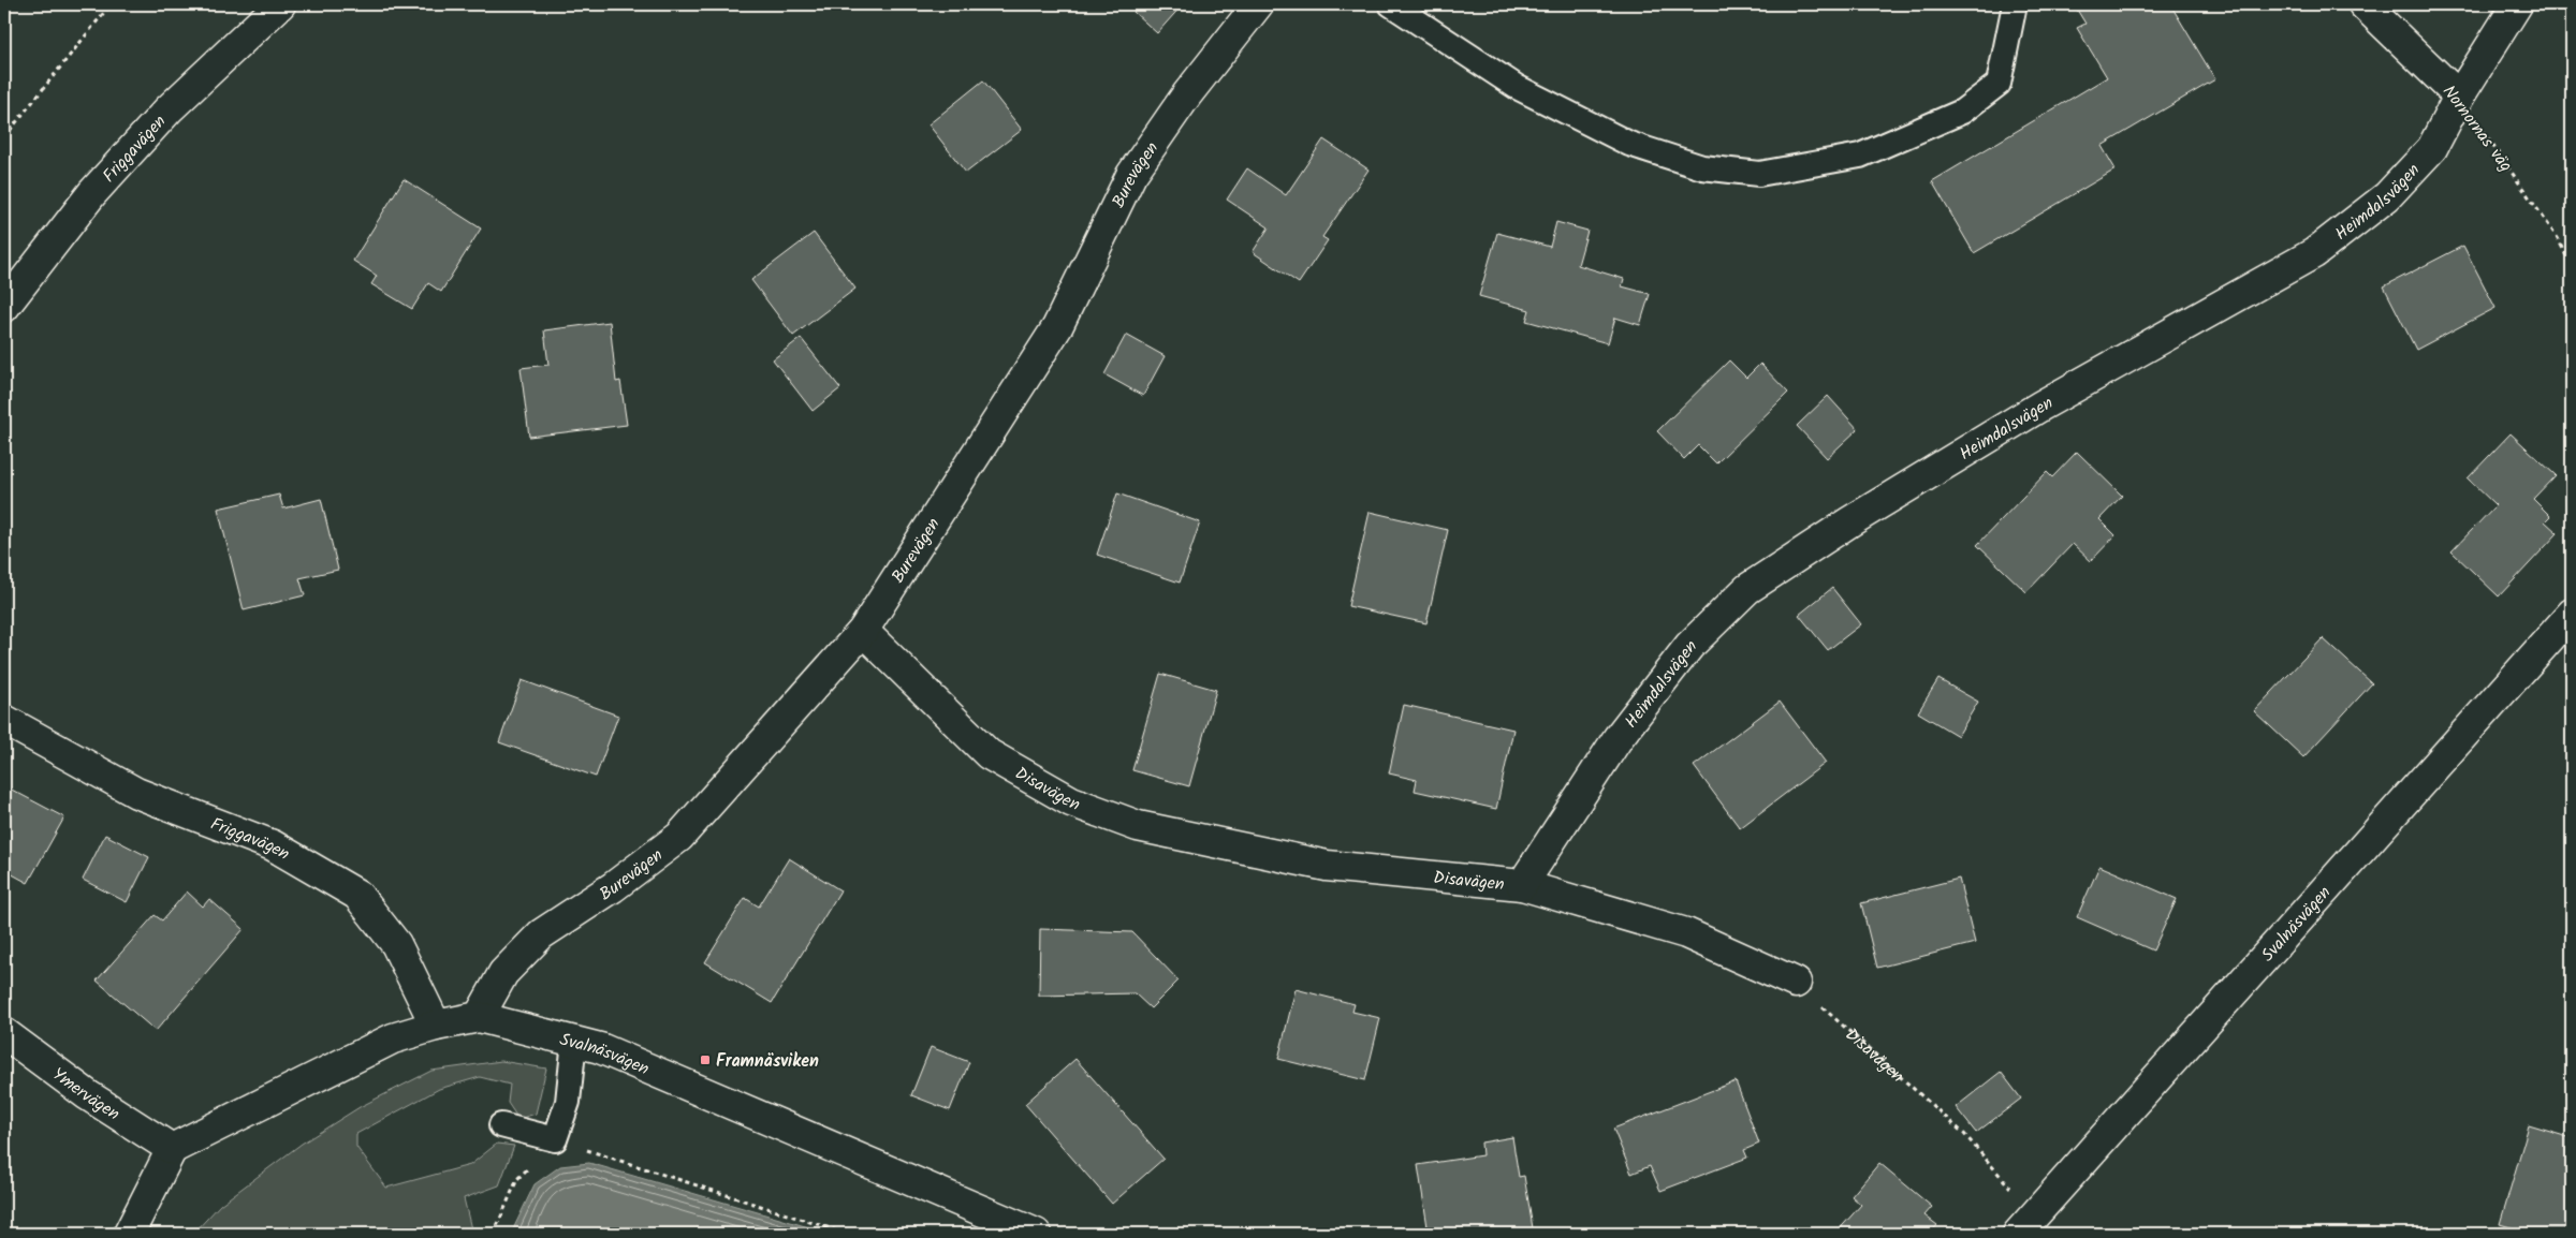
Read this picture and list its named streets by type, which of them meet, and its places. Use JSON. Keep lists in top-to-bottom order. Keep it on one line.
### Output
{"streets":{"street":["Nornornas väg","Friggavägen","Burevägen","Heimdalsvägen","Disavägen","Svalnäsvägen","Ymervägen"]},"crossings":[["Nornornas väg","Heimdalsvägen"],["Friggavägen","Svalnäsvägen"],["Burevägen","Disavägen"],["Burevägen","Svalnäsvägen"],["Heimdalsvägen","Disavägen"],["Disavägen","Svalnäsvägen"],["Svalnäsvägen","Ymervägen"]],"places":{"transit":["Framnäsviken"]}}
